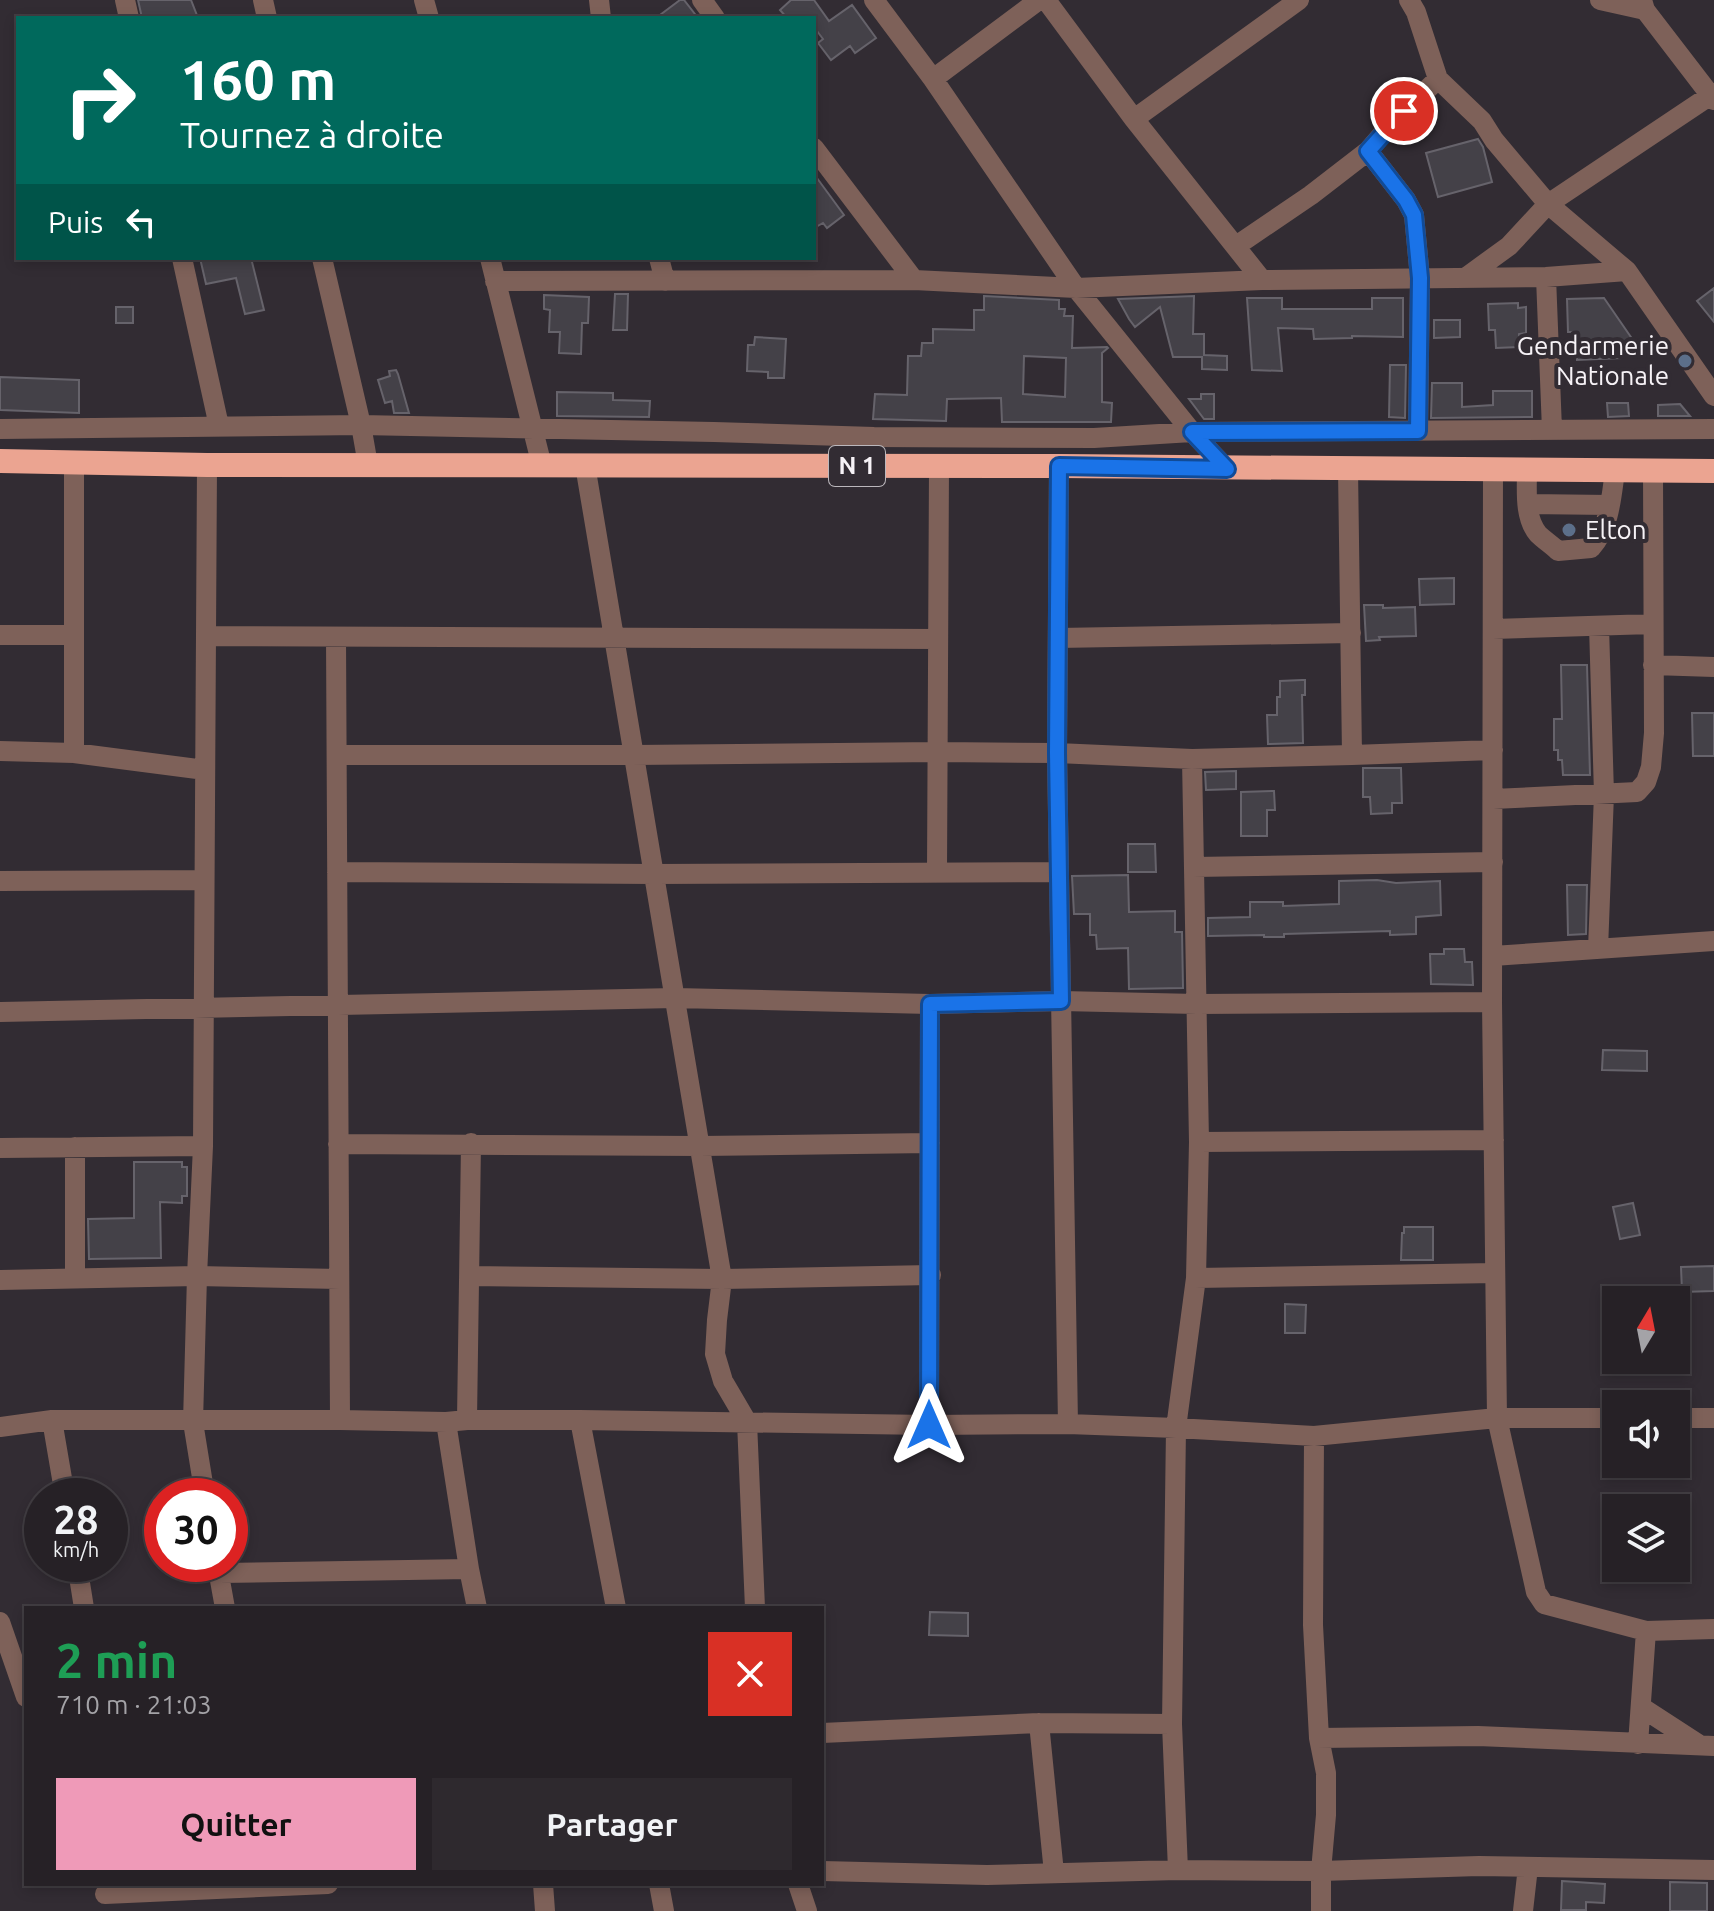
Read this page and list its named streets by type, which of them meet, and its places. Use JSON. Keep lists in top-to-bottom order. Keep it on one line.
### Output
{"streets":{"highway":["N 1"]},"places":["Gendarmerie Nationale","Elton"],"north":"top","page":{"turn":["160 m","Tournez à droite"],"then":"Puis","speed":"28 km/h","limit":"30","heading":["2 min","710 m · 21:03"],"buttons":["Quitter","Partager"]}}
